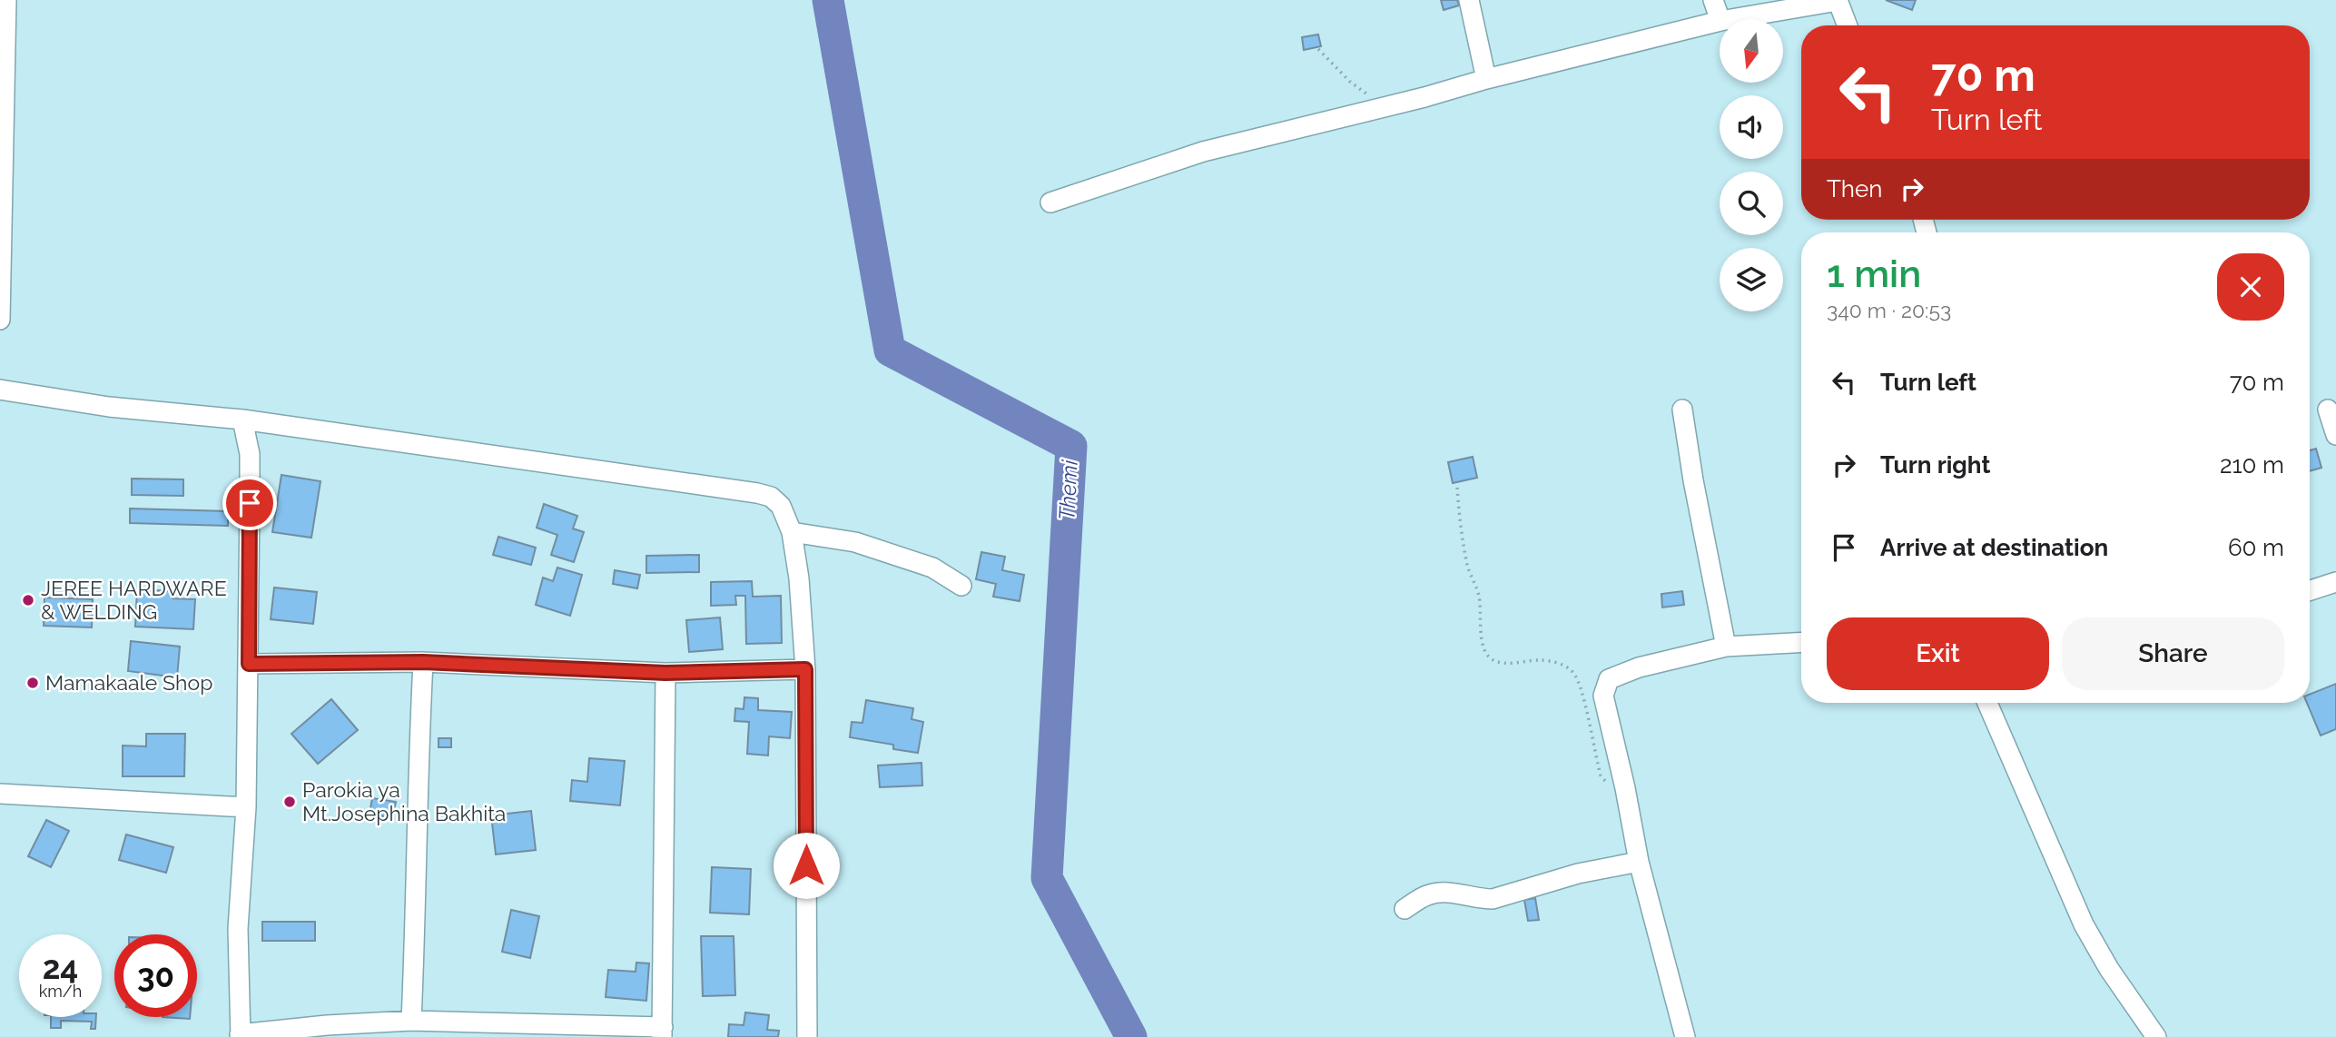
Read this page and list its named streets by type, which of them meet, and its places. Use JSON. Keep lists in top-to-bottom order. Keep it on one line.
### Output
{"water":["Themi"],"places":["JEREE HARDWARE & WELDING","Mamakaale Shop","Parokia ya Mt.Josephina Bakhita"],"north":"bottom","page":{"turn":["70 m","Turn left"],"then":"Then","heading":["1 min","340 m · 20:53"],"list":[{"name":"Turn left","value":"70 m"},{"name":"Turn right","value":"210 m"},{"name":"Arrive at destination","value":"60 m"}],"buttons":["Exit","Share"],"speed":"24 km/h","limit":"30"}}
